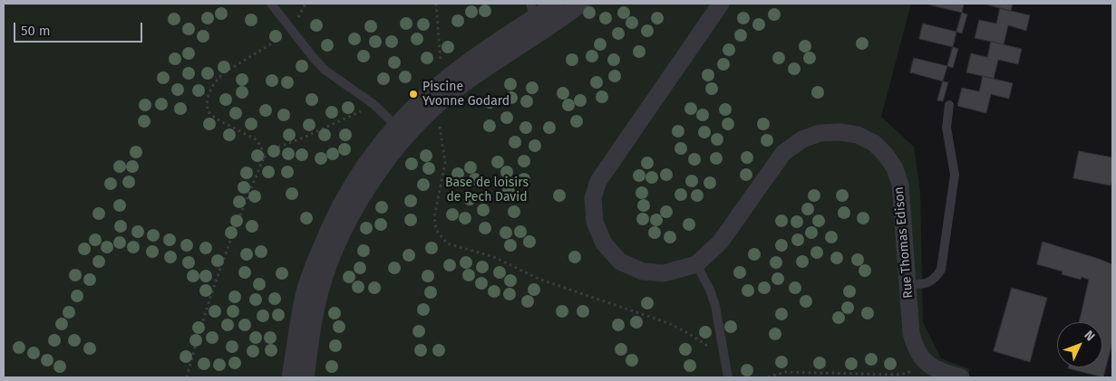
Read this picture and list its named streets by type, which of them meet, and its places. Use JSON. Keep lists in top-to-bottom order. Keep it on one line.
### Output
{"streets":{"street":["Rue Thomas Edison"]},"parks":["Base de loisirs de Pech David"],"places":["Piscine Yvonne Godard"],"scale_bar":"50 m","north":"top right"}
